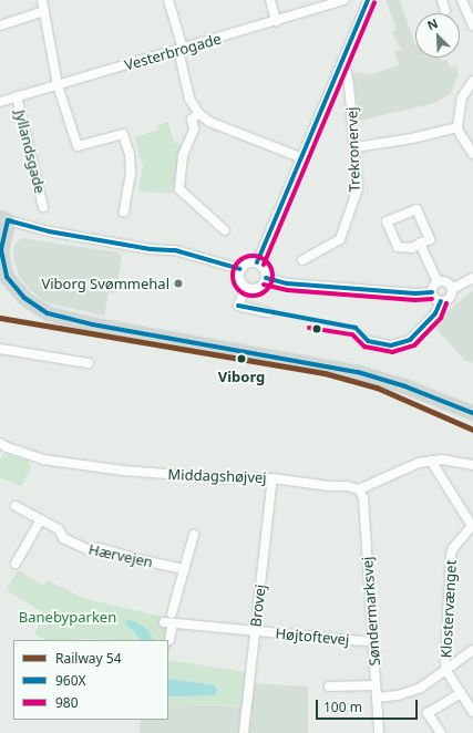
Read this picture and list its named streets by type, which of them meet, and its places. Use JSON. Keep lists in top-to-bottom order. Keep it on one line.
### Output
{"streets":{"street":["Vesterbrogade","Trekronervej","Jyllandsgade","Middagshøjvej","Hærvejen","Brovej","Klostervænget","Søndermarksvej","Højtoftevej"]},"crossings":[["Vesterbrogade","Jyllandsgade"],["Middagshøjvej","Brovej"],["Middagshøjvej","Søndermarksvej"],["Brovej","Højtoftevej"],["Søndermarksvej","Højtoftevej"]],"parks":["Banebyparken"],"places":["Viborg Svømmehal","Viborg"],"lines":["transit line 960X","transit line 980","rail line 54"],"legend":["Railway 54","960X","980"],"scale_bar":"100 m","north":"top left"}
